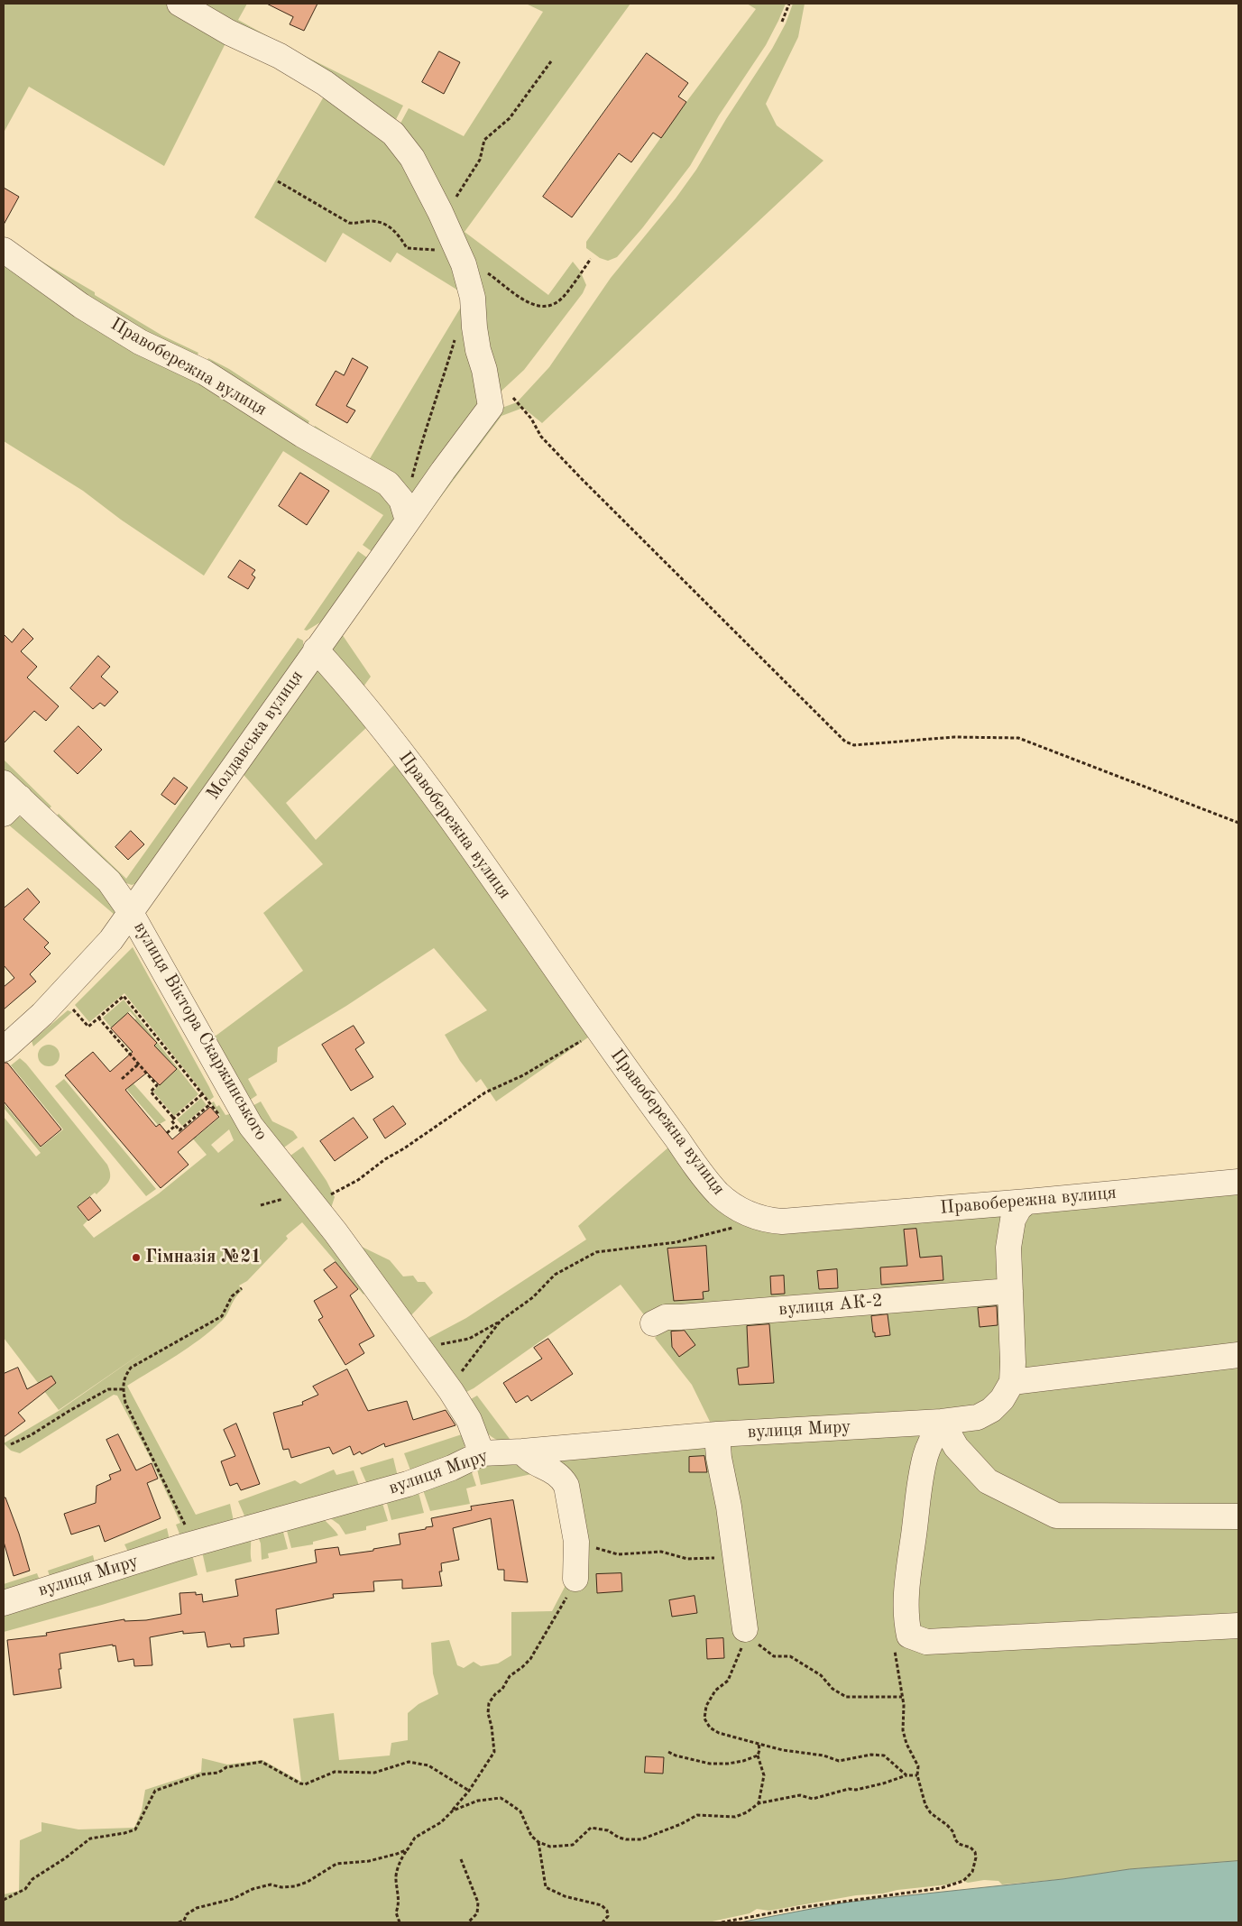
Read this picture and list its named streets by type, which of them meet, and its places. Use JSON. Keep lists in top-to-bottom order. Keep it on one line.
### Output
{"streets":{"street":["Правобережна вулиця","Молдавська вулиця","вулиця Віктора Скаржинського","вулиця АК-2","вулиця Миру"]},"crossings":[["Правобережна вулиця","Молдавська вулиця"],["Молдавська вулиця","вулиця Віктора Скаржинського"],["вулиця Віктора Скаржинського","вулиця Миру"]],"places":["Гімназія №21"]}
